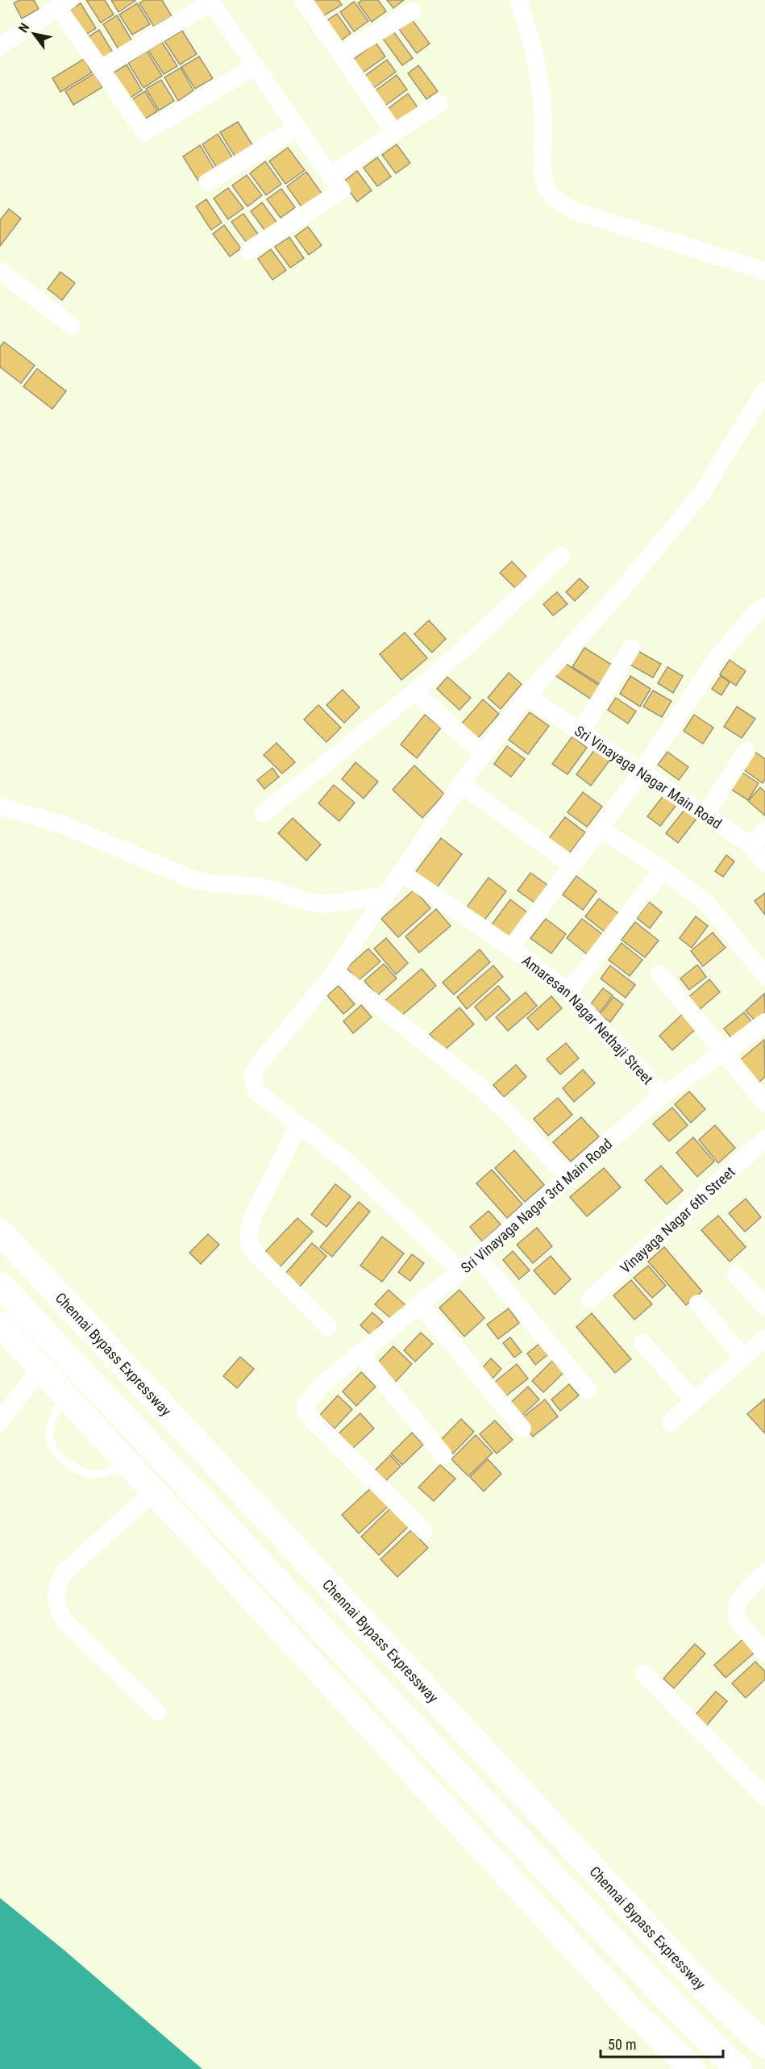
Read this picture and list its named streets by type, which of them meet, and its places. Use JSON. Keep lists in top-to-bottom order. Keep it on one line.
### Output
{"streets":{"highway":["Chennai Bypass Expressway"],"street":["Sri Vinayaga Nagar Main Road","Amaresan Nagar Nethaji Street","Sri Vinayaga Nagar 3rd Main Road","Vinayaga Nagar 6th Street"]},"crossings":[["Amaresan Nagar Nethaji Street","Sri Vinayaga Nagar 3rd Main Road"]],"scale_bar":"50 m","north":"top left"}
